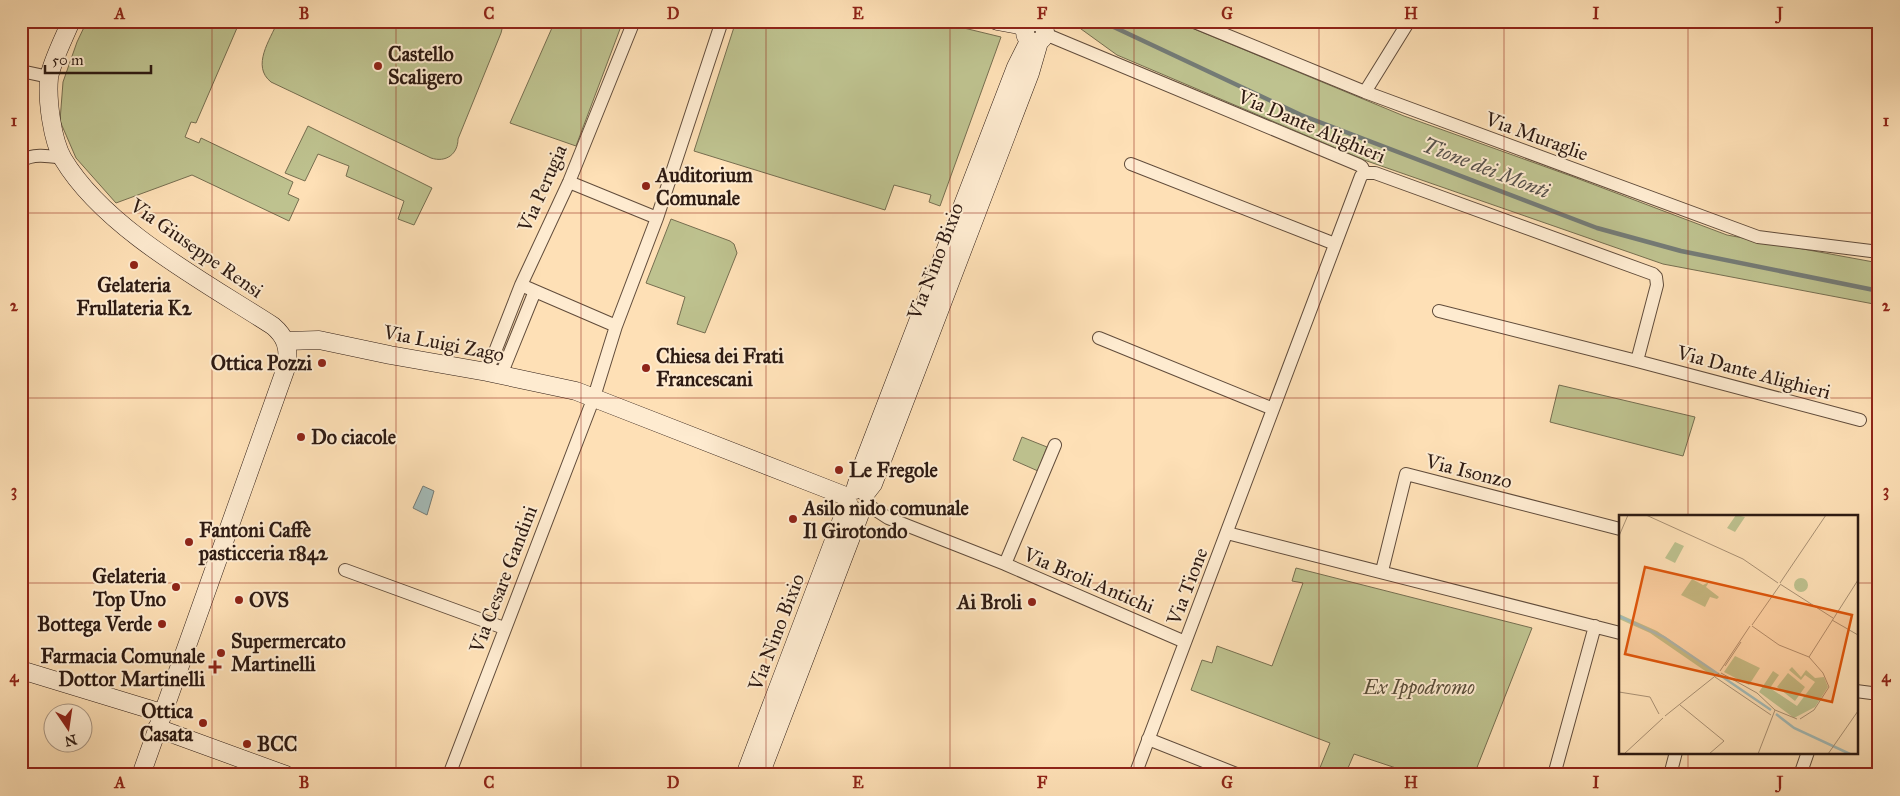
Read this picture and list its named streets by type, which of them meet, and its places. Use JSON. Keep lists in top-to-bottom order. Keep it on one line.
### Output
{"streets":{"street":["Via Dante Alighieri","Via Muraglie","Via Perugia","Via Giuseppe Rensi","Via Nino Bixio","Via Luigi Zago","Via Isonzo","Via Cesare Gandini","Via Broli Antichi","Via Tione"]},"crossings":[["Via Dante Alighieri","Via Nino Bixio"],["Via Dante Alighieri","Via Tione"],["Via Perugia","Via Luigi Zago"],["Via Giuseppe Rensi","Via Luigi Zago"],["Via Nino Bixio","Via Luigi Zago"],["Via Nino Bixio","Via Broli Antichi"],["Via Luigi Zago","Via Cesare Gandini"],["Via Luigi Zago","Via Broli Antichi"],["Via Broli Antichi","Via Tione"]],"water":["Tione dei Monti"],"parks":["Ex Ippodromo"],"places":{"other":["Castello Scaligero","Auditorium Comunale","Gelateria Frullateria K2","Ottica Pozzi","Chiesa dei Frati Francescani","Do ciacole","Le Fregole","Asilo nido comunale Il Girotondo","Fantoni Caffè pasticceria 1842","Gelateria Top Uno","OVS","Ai Broli","Bottega Verde","Supermercato Martinelli","Ottica Casata","BCC"],"health":["Farmacia Comunale Dottor Martinelli"]},"scale_bar":"50 m","north":"bottom","grid":{"columns":["A","B","C","D","E","F","G","H","I","J"],"rows":["1","2","3","4"]}}
